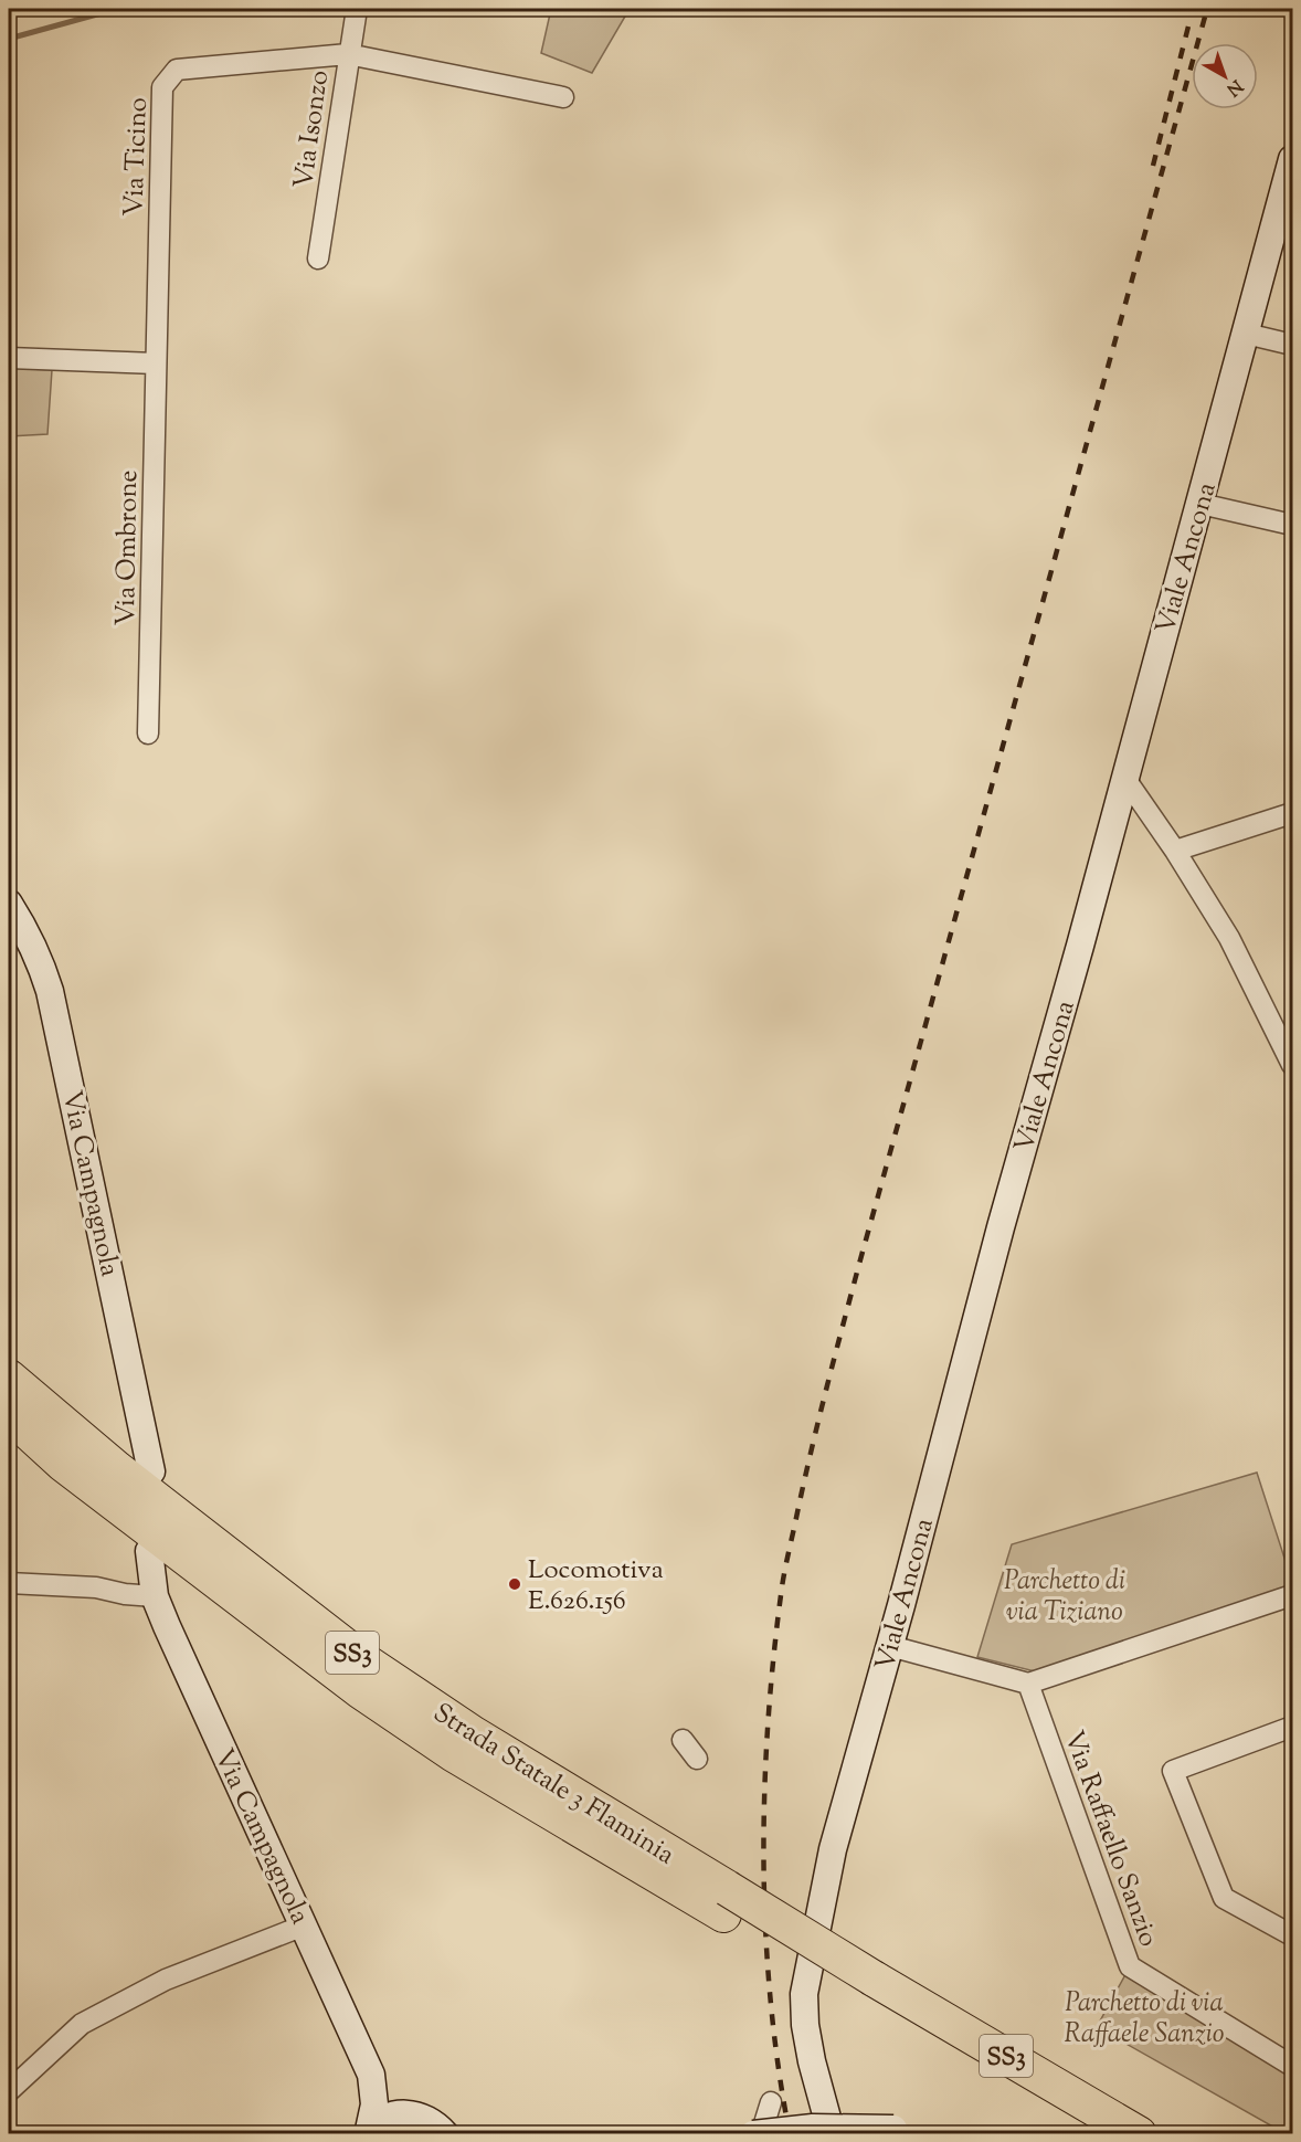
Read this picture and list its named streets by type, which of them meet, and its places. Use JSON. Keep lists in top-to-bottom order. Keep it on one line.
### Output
{"streets":{"highway":["SS3","Strada Statale 3 Flaminia"],"main road":["Viale Ancona","Via Campagnola"],"street":["Via Isonzo","Via Ticino","Via Ombrone","Via Raffaello Sanzio"]},"crossings":[["Via Isonzo","Via Ticino"],["Via Ticino","Via Ombrone"]],"parks":["Parchetto di via Tiziano","Parchetto di via Raffaele Sanzio"],"places":["Locomotiva E.626.156"],"north":"bottom right"}
